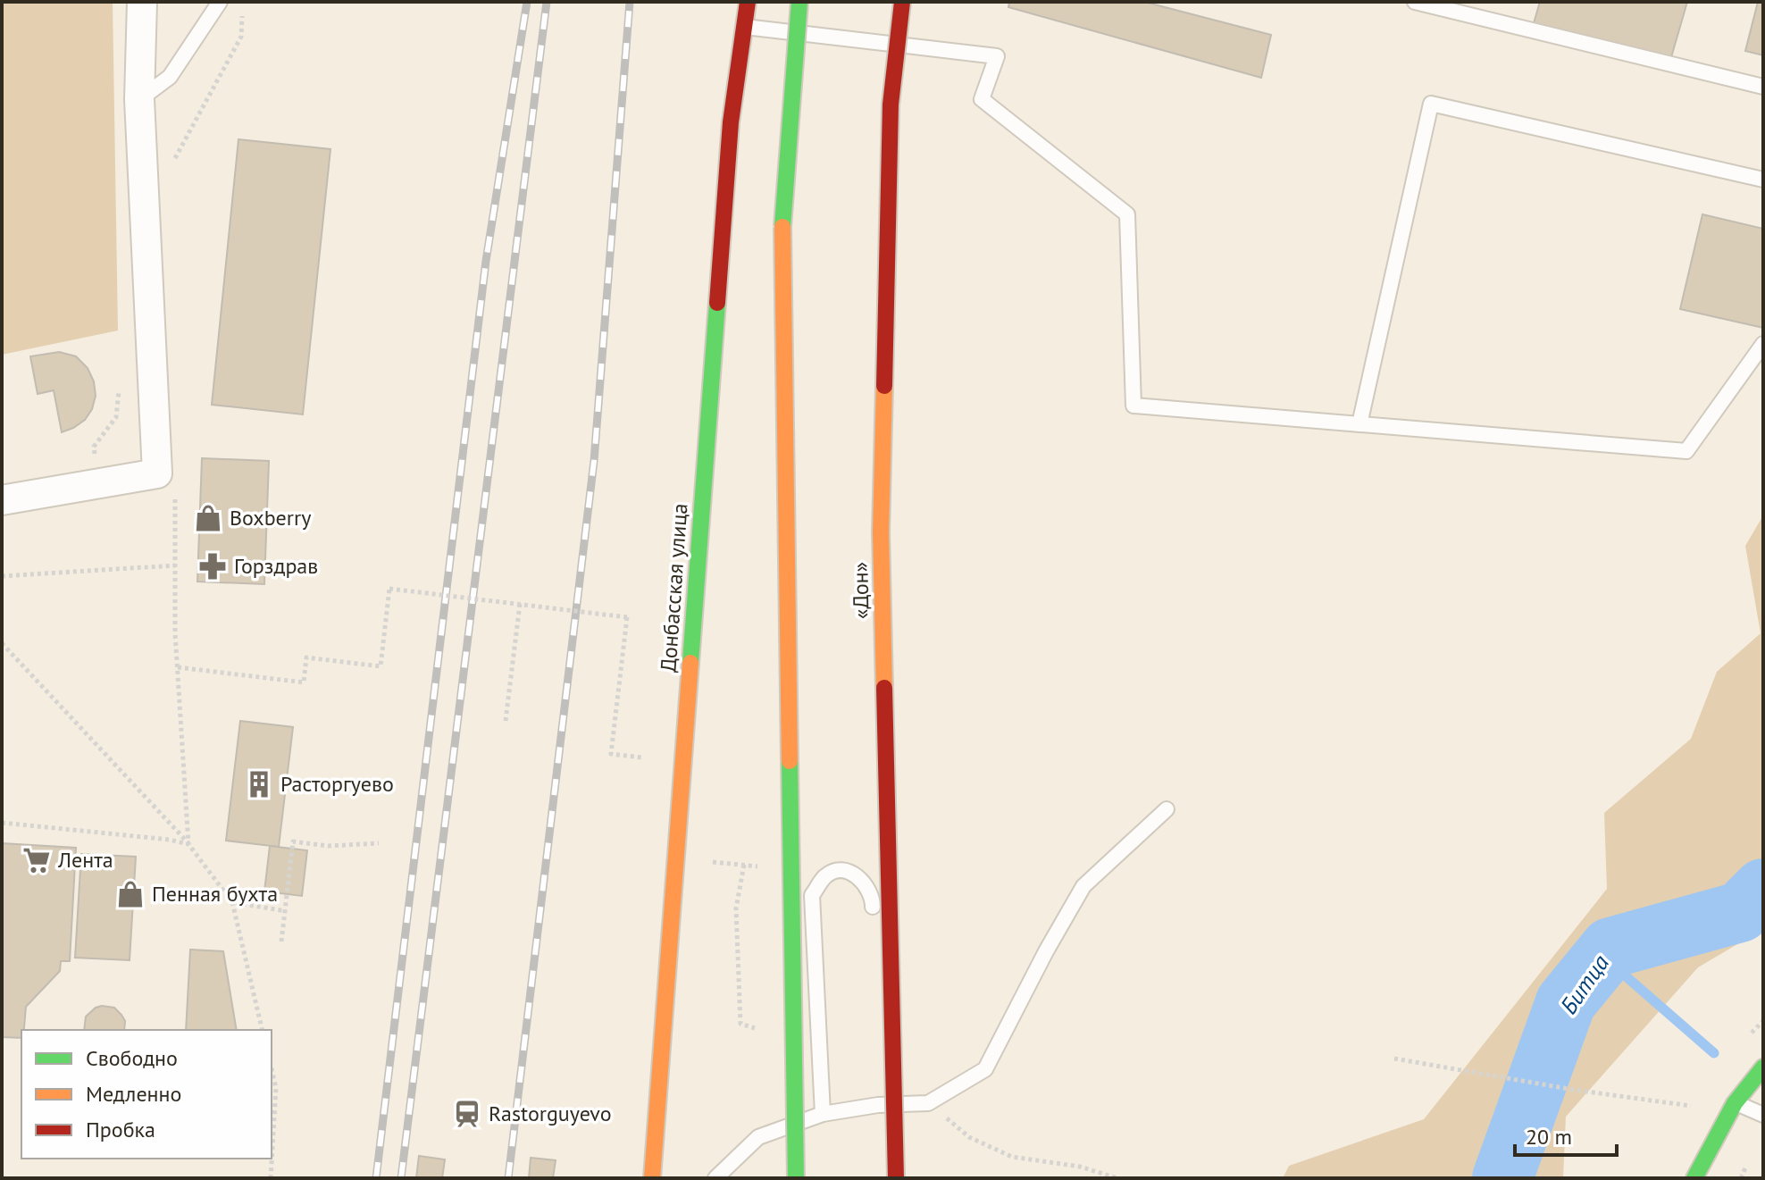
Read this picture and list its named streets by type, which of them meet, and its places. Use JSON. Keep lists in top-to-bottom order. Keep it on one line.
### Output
{"streets":{"main road":["Донбасская улица","«Дон»"]},"water":["Битца"],"places":{"shop":["Boxberry","Пенная бухта"],"pharmacy":["Горздрав"],"building":["Расторгуево"],"supermarket":["Лента"],"station":["Rastorguyevo"]},"legend":["Свободно","Медленно","Пробка"],"scale_bar":"20 m"}
